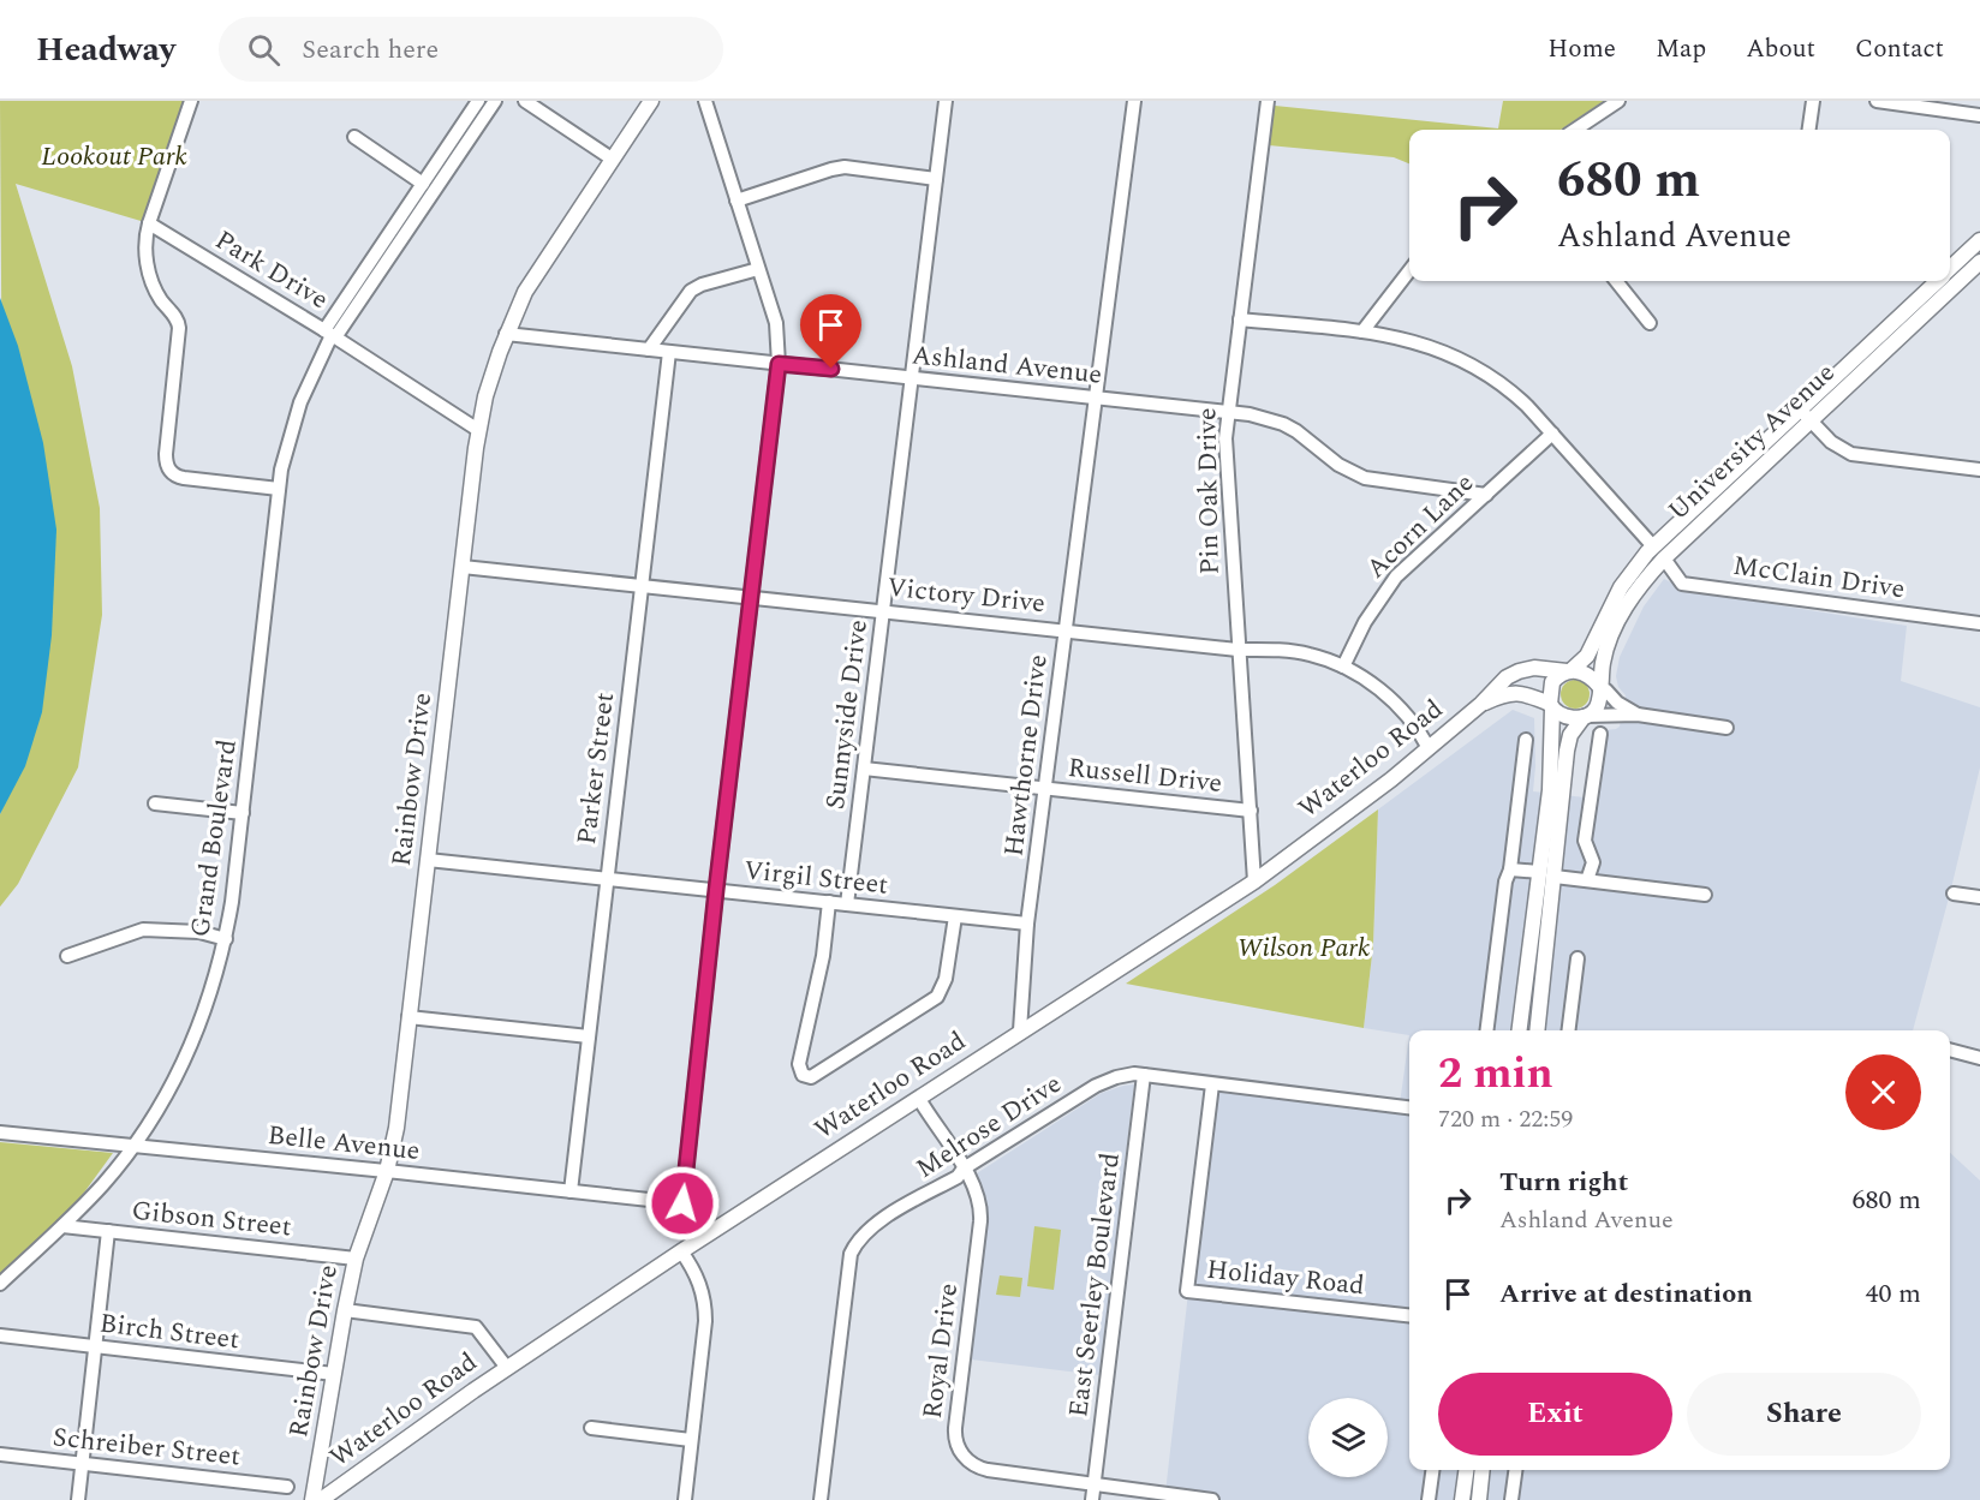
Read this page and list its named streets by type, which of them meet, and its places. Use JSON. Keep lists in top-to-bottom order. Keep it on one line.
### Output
{"streets":{"main road":["University Avenue","Waterloo Road","Rainbow Drive"],"street":["Park Drive","Ashland Avenue","Pin Oak Drive","Acorn Lane","McClain Drive","Victory Drive","Sunnyside Drive","Hawthorne Drive","Parker Street","Russell Drive","Grand Boulevard","Virgil Street","Melrose Drive","Belle Avenue","Gibson Street","Holiday Road","East Seerley Boulevard","Birch Street","Royal Drive","Schreiber Street"]},"crossings":[["Park Drive","Rainbow Drive"],["Park Drive","Grand Boulevard"],["Ashland Avenue","Pin Oak Drive"],["Ashland Avenue","Acorn Lane"],["Ashland Avenue","Sunnyside Drive"],["Ashland Avenue","Hawthorne Drive"],["Ashland Avenue","Parker Street"],["Ashland Avenue","Rainbow Drive"],["University Avenue","McClain Drive"],["University Avenue","Waterloo Road"],["Pin Oak Drive","Victory Drive"],["Pin Oak Drive","Waterloo Road"],["Pin Oak Drive","Russell Drive"],["Acorn Lane","Victory Drive"],["Victory Drive","Sunnyside Drive"],["Victory Drive","Hawthorne Drive"],["Victory Drive","Waterloo Road"],["Victory Drive","Parker Street"],["Victory Drive","Rainbow Drive"],["Sunnyside Drive","Russell Drive"],["Sunnyside Drive","Virgil Street"],["Hawthorne Drive","Waterloo Road"],["Hawthorne Drive","Russell Drive"],["Hawthorne Drive","Virgil Street"],["Waterloo Road","Royal Drive"],["Parker Street","Virgil Street"],["Parker Street","Belle Avenue"],["Rainbow Drive","Virgil Street"],["Rainbow Drive","Belle Avenue"],["Rainbow Drive","Gibson Street"],["Rainbow Drive","Birch Street"],["Grand Boulevard","Belle Avenue"],["Grand Boulevard","Gibson Street"],["Melrose Drive","Holiday Road"],["Melrose Drive","East Seerley Boulevard"],["Melrose Drive","Royal Drive"],["East Seerley Boulevard","Royal Drive"]],"parks":["Lookout Park","Wilson Park"],"page":{"header":"Headway","search":"Search here","nav":["Home","Map","About","Contact"],"turn":["680 m","Ashland Avenue"],"heading":["2 min","720 m · 22:59"],"list":[{"name":"Turn right","note":"Ashland Avenue","value":"680 m"},{"name":"Arrive at destination","value":"40 m"}],"buttons":["Exit","Share"]}}
